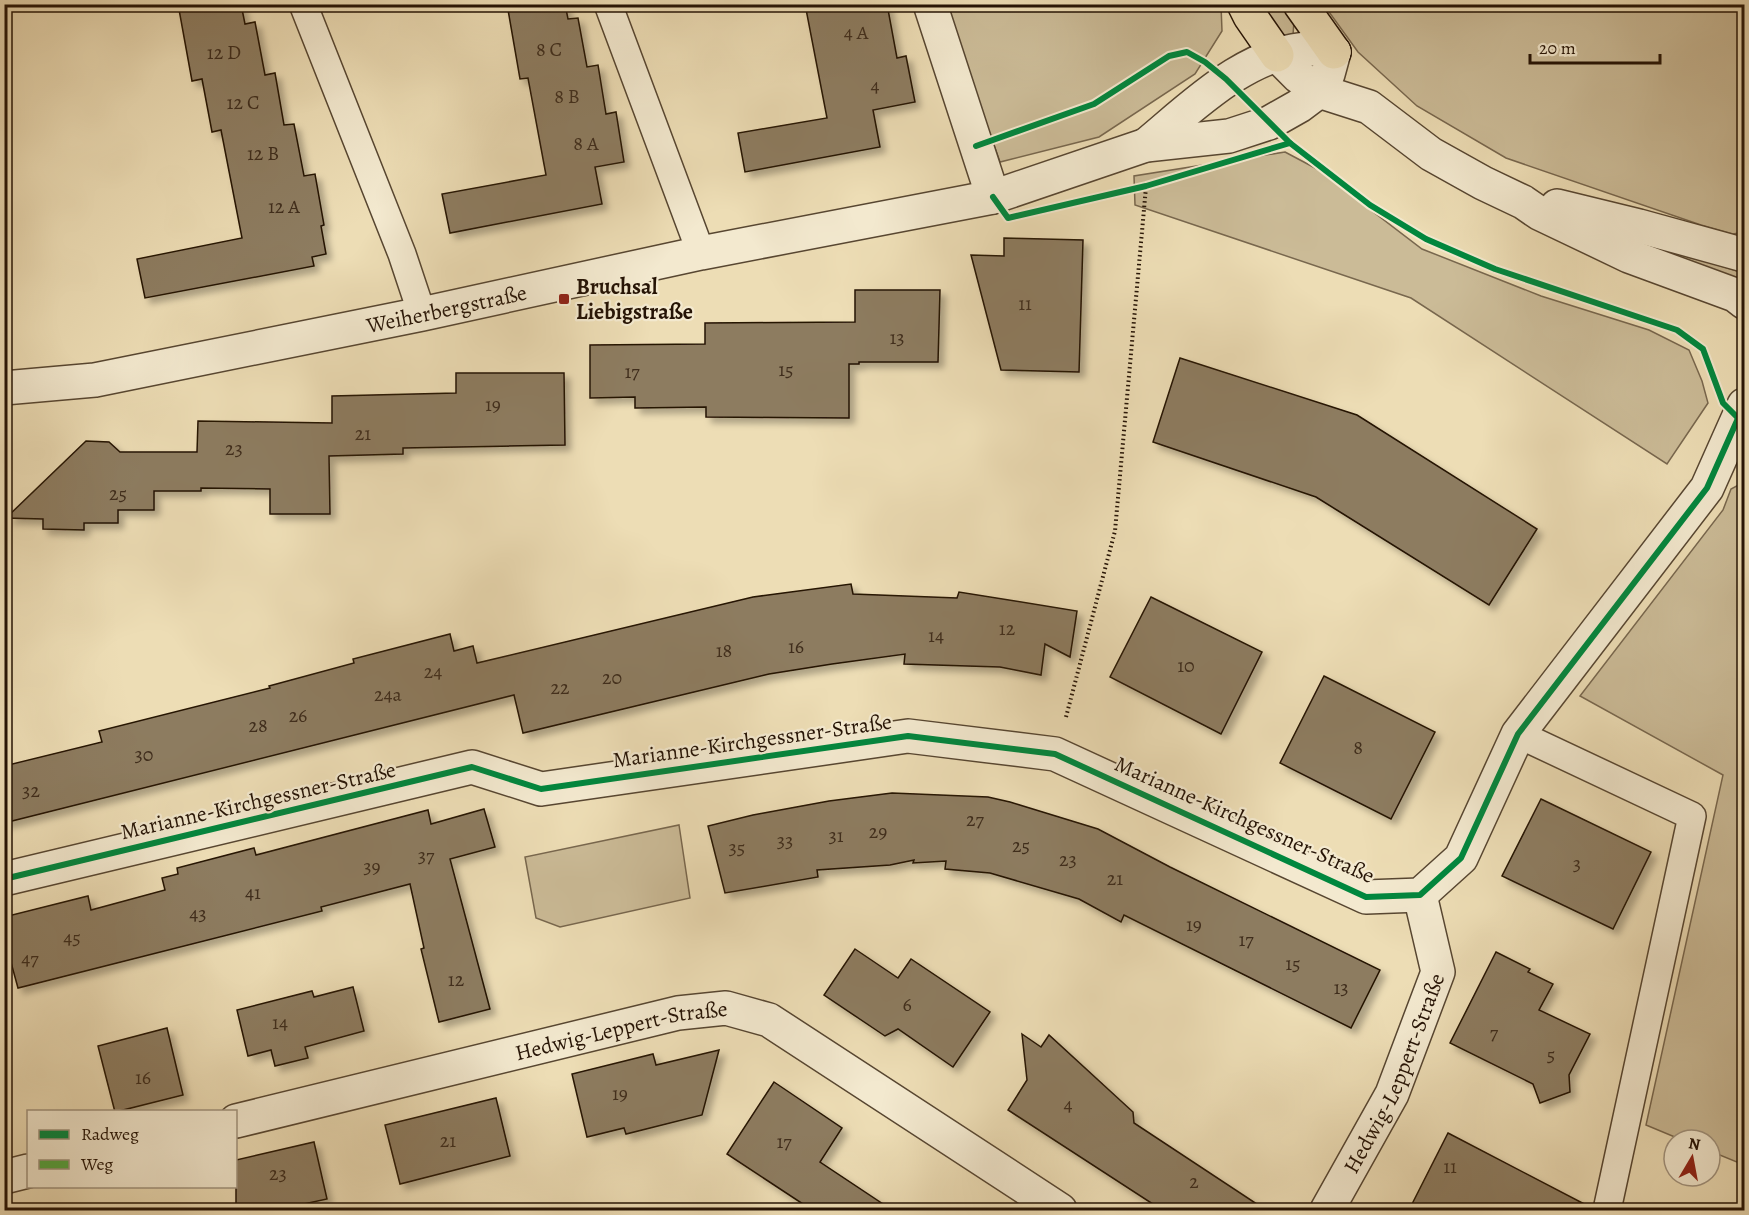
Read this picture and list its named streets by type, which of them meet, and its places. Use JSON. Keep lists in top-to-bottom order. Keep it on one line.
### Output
{"streets":{"street":["Weiherbergstraße","Marianne-Kirchgessner-Straße","Hedwig-Leppert-Straße"]},"crossings":[["Marianne-Kirchgessner-Straße","Hedwig-Leppert-Straße"]],"places":{"transit":["Bruchsal Liebigstraße"]},"house_numbers":["4 A","8 C","12 D","4","8 B","12 C","8 A","12 B","12 A","11","13","15","17","19","21","23","25","12","14","16","18","10","24","20","22","24a","26","28","8","30","32","27","29","31","33","25","35","37","23","3","39","21","41","43","19","45","17","47","15","12","13","6","14","7","5","16","19","4","21","17","11","23","2"],"legend":["Radweg","Weg"],"scale_bar":"20 m","north":"top"}
